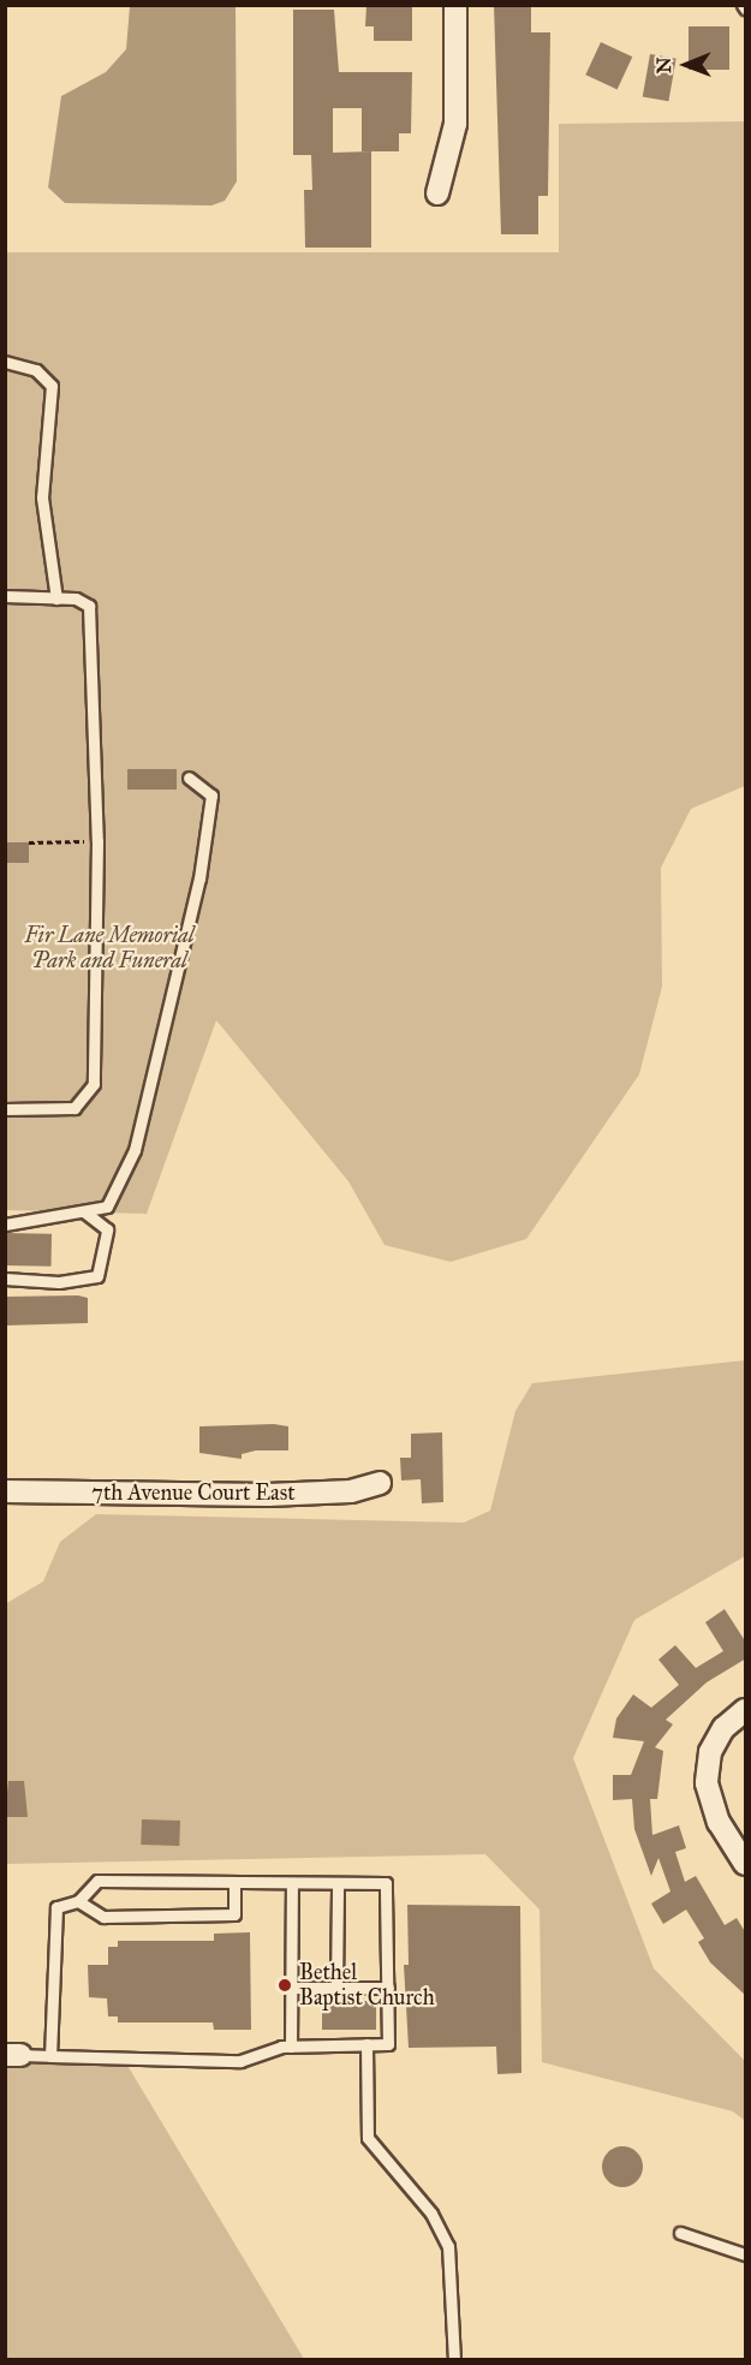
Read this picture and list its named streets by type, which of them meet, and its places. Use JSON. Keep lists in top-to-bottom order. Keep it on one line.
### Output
{"streets":{"street":["7th Avenue Court East"]},"parks":["Fir Lane Memorial Park and Funeral"],"places":["Bethel Baptist Church"],"north":"left"}
